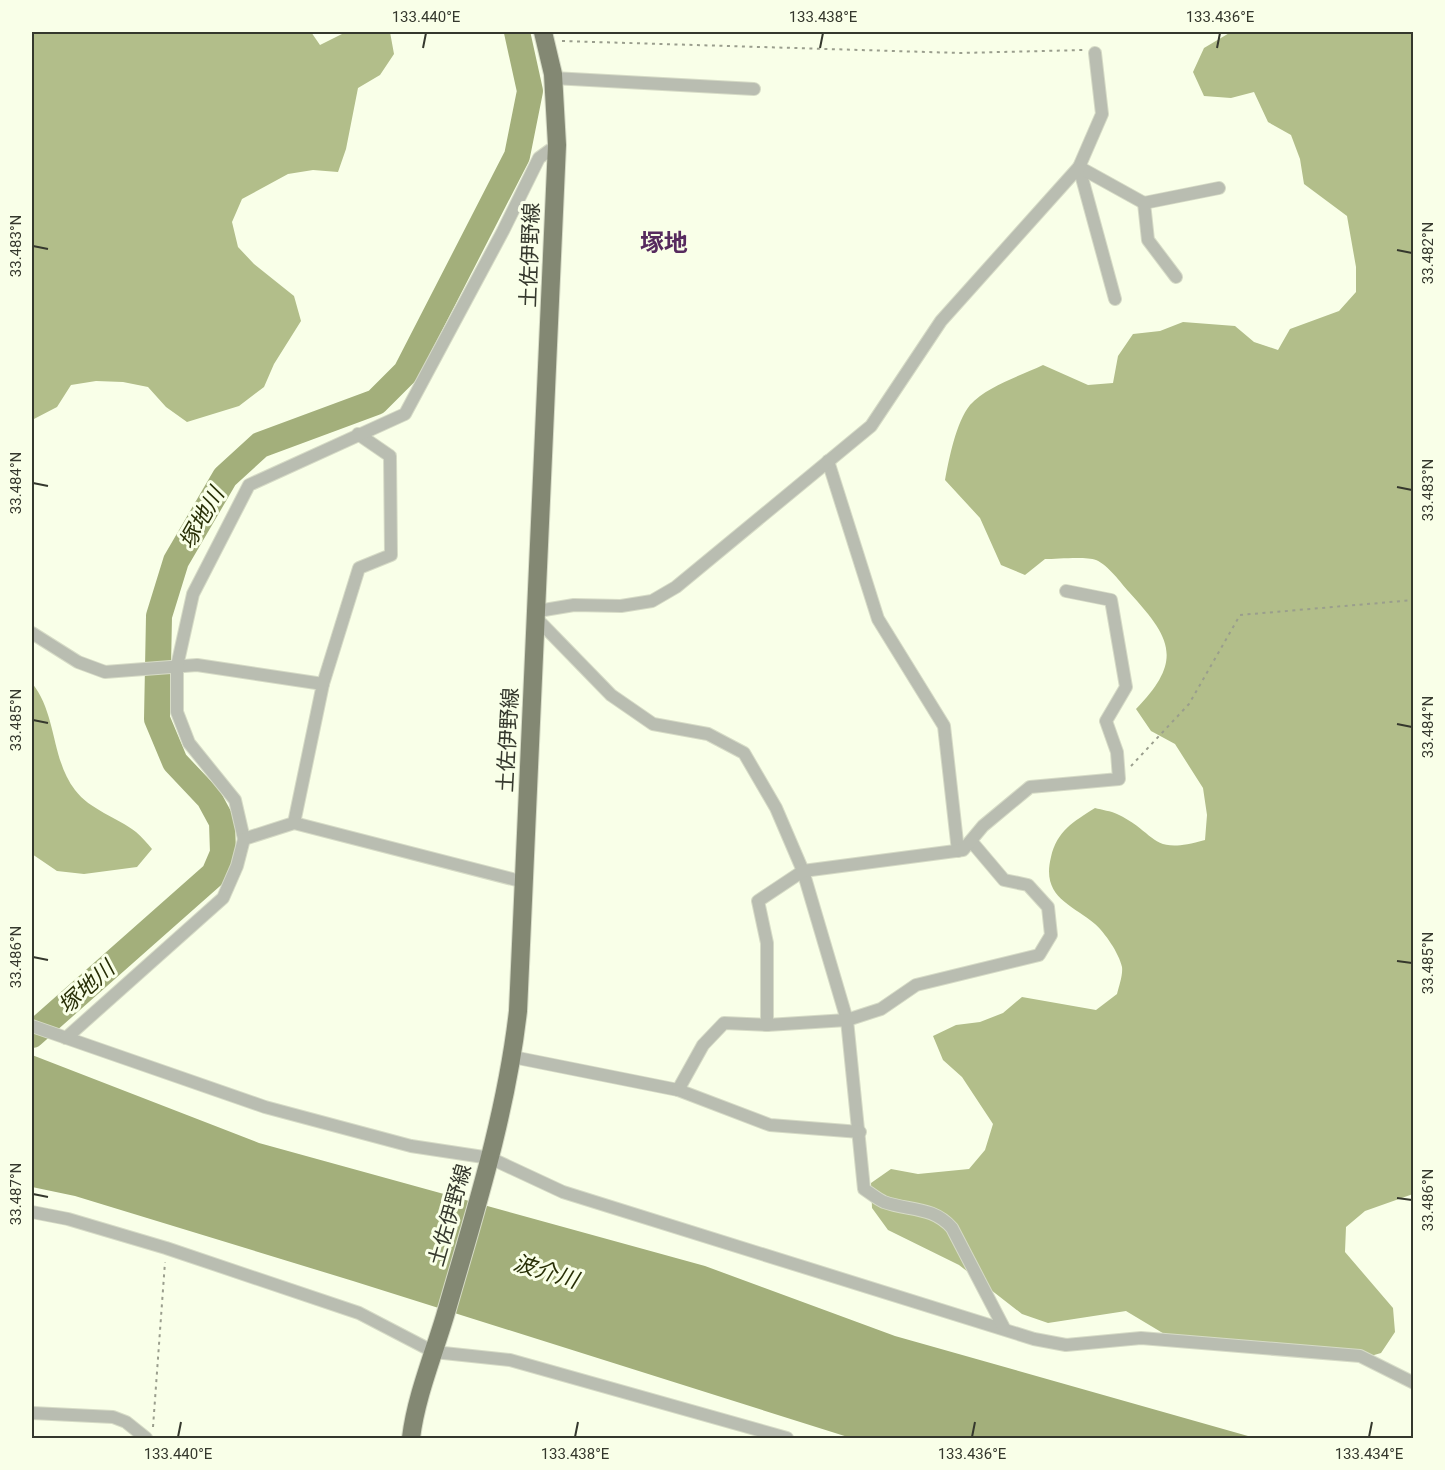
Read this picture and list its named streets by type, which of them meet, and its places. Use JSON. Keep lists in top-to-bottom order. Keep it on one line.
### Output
{"streets":{"main road":["土佐伊野線"]},"districts":["塚地"],"water":["塚地川","波介川"],"coordinates":["133.440°E","133.438°E","133.436°E","33.483°N","33.482°N","33.484°N","33.485°N","33.486°N","33.487°N","133.434°E"]}
